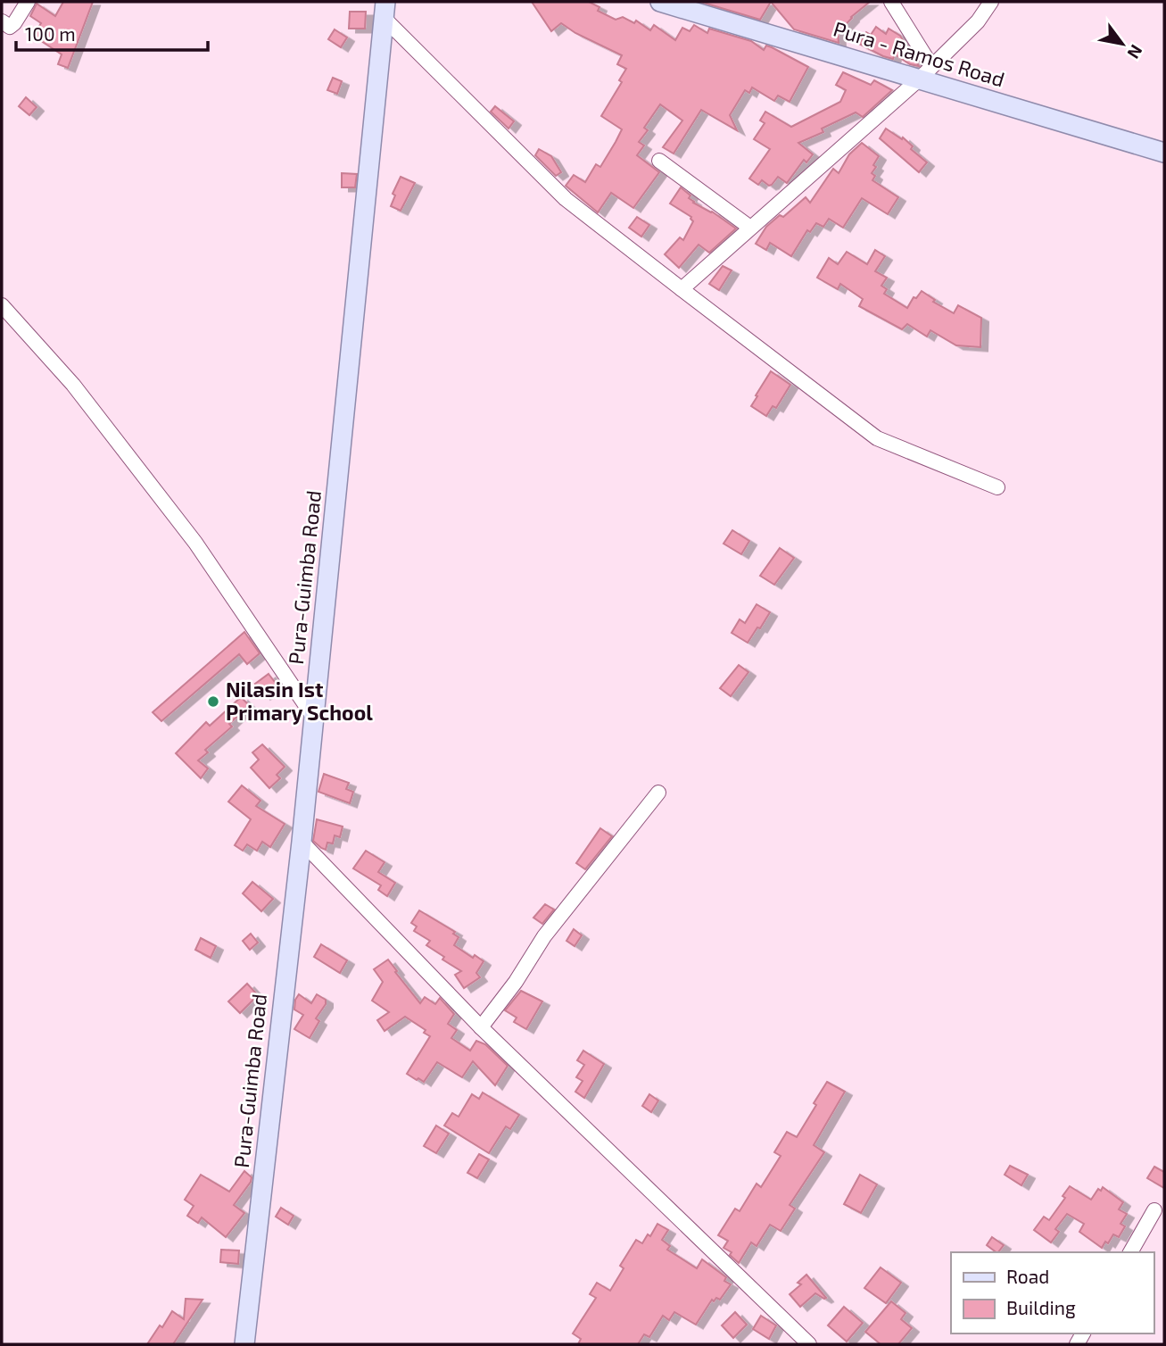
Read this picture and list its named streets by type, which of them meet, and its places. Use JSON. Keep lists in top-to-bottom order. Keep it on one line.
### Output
{"streets":{"main road":["Pura - Ramos Road","Pura-Guimba Road"]},"places":["Nilasin Ist Primary School"],"legend":["Road","Building"],"scale_bar":"100 m","north":"bottom right"}
